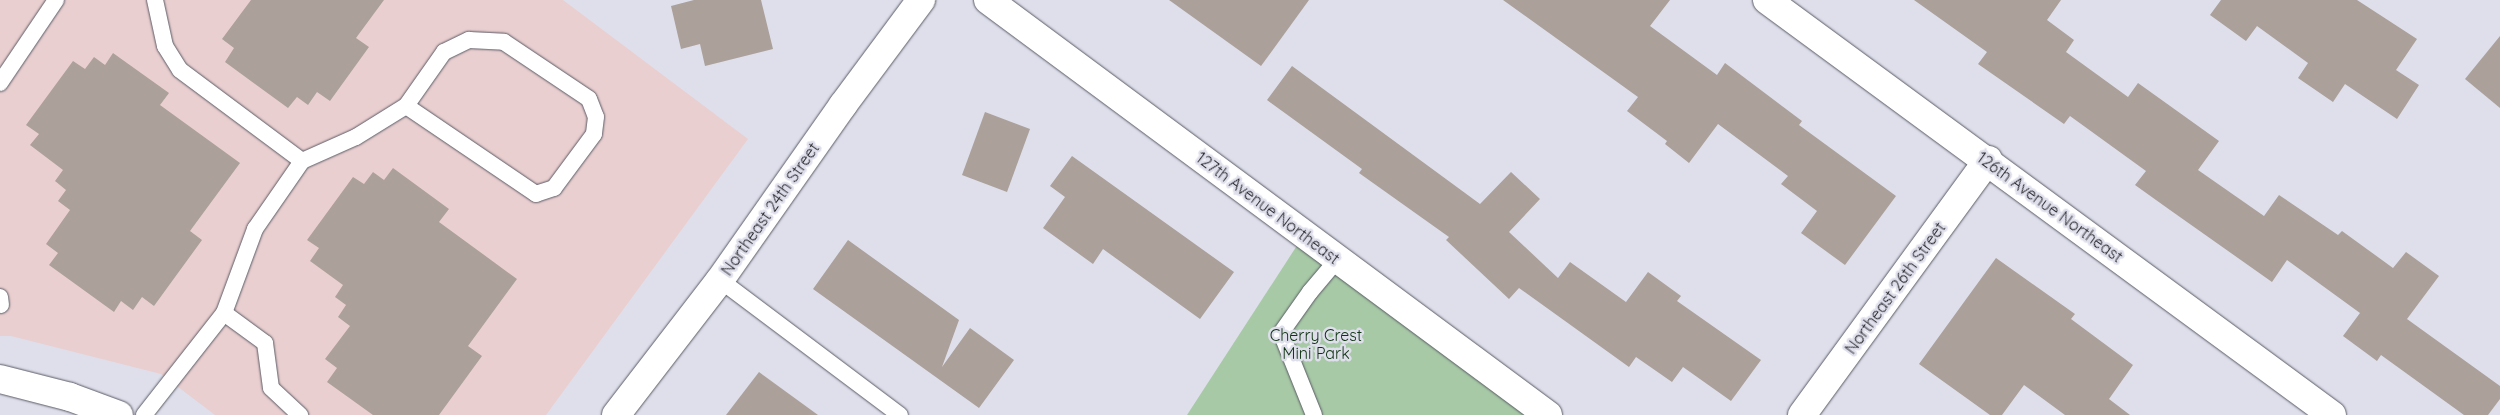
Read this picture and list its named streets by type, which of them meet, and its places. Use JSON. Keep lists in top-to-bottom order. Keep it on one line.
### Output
{"streets":{"street":["126th Avenue Northeast","127th Avenue Northeast","Northeast 24th Street","Northeast 26th Street"]},"crossings":[["126th Avenue Northeast","Northeast 26th Street"]],"parks":["Cherry Crest Mini Park"]}
